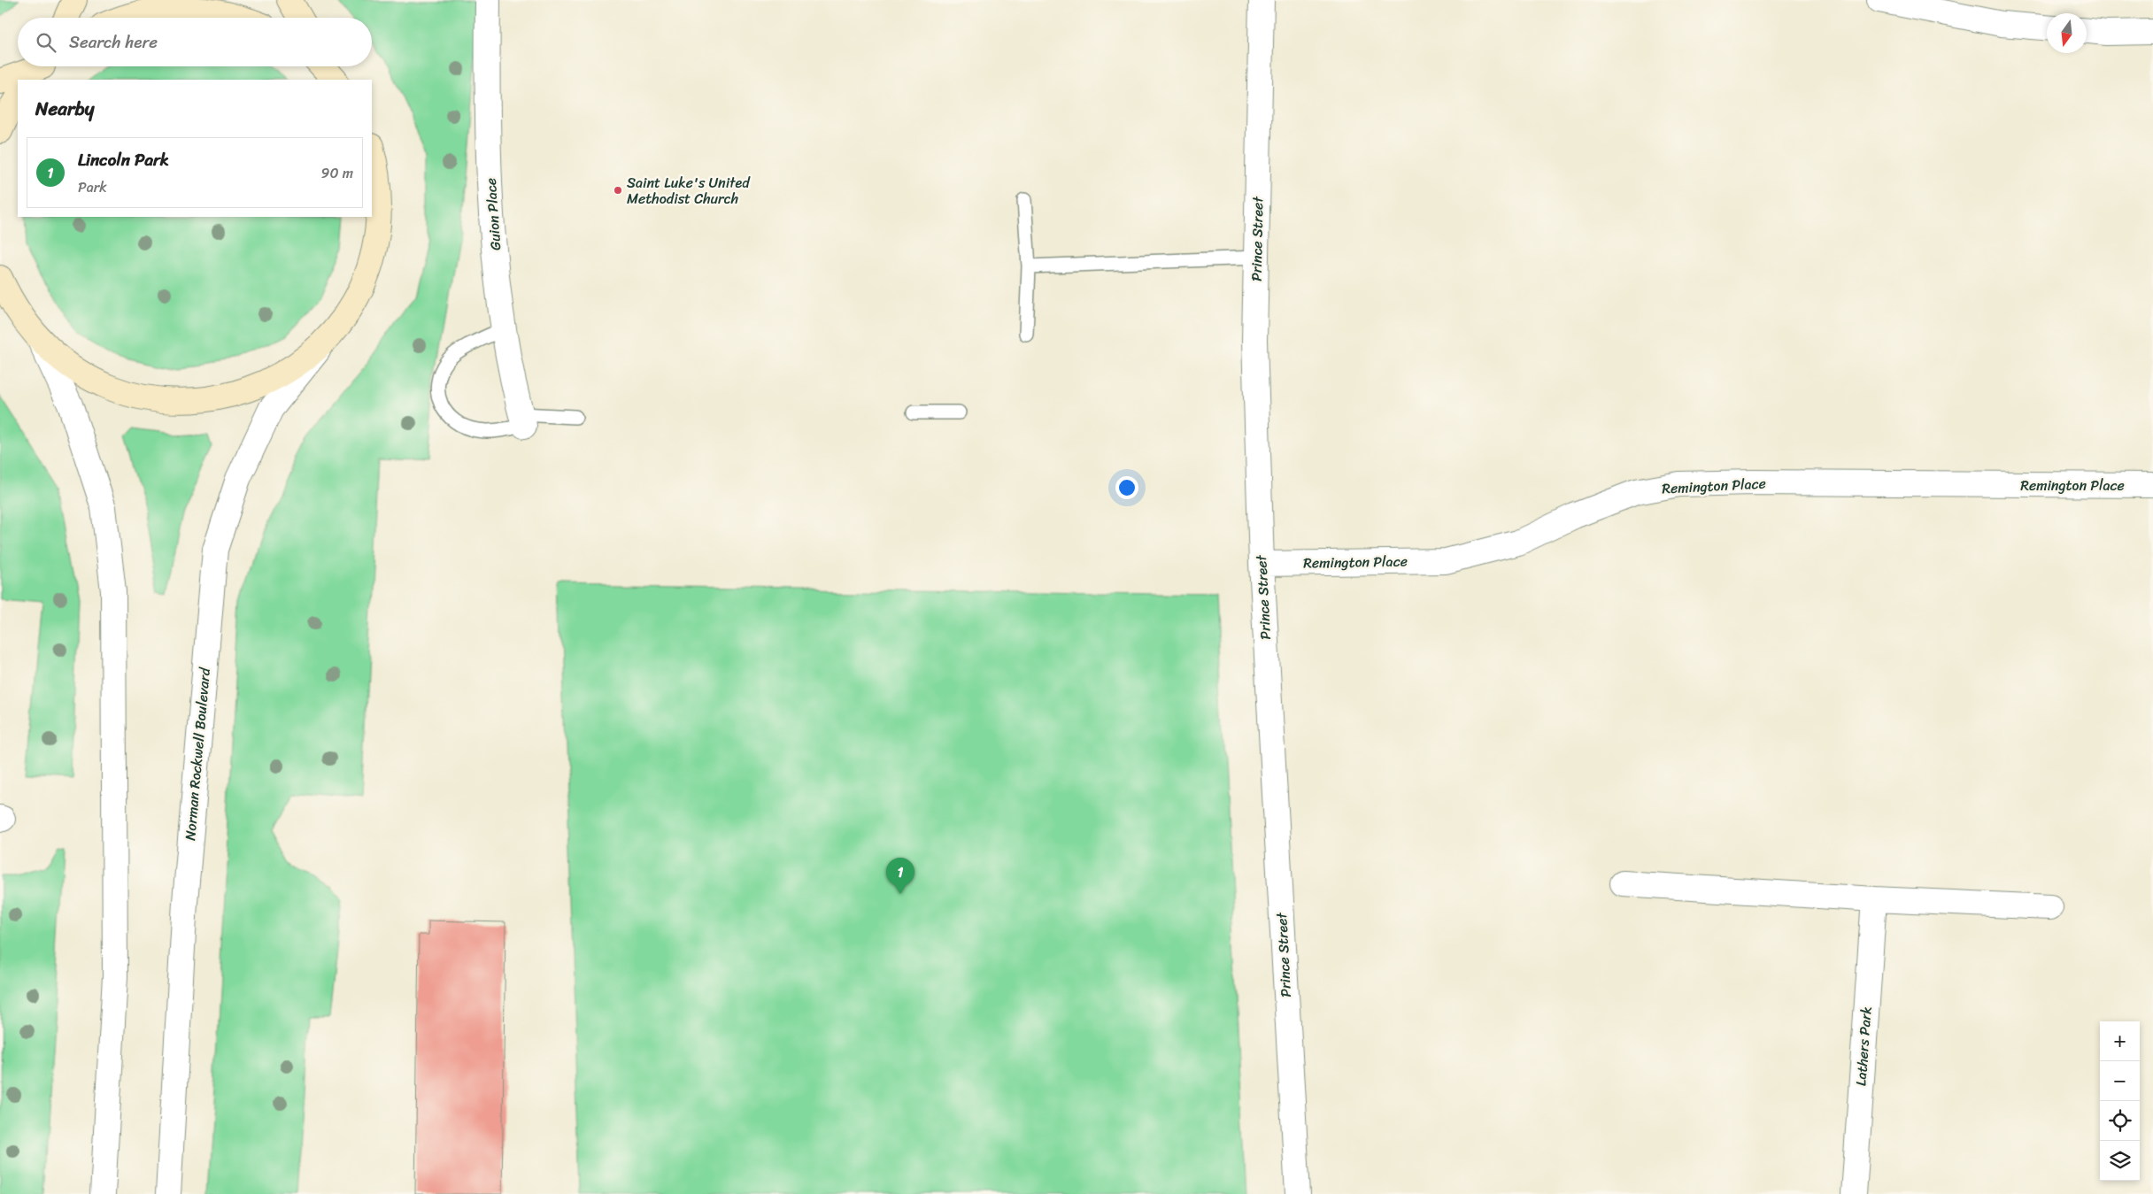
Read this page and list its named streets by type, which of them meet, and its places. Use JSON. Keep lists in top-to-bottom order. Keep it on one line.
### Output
{"streets":{"street":["Guion Place","Prince Street","Remington Place","Norman Rockwell Boulevard","Lathers Park"]},"crossings":[["Prince Street","Remington Place"]],"places":["Saint Luke's United Methodist Church"],"north":"bottom","page":{"search":"Search here","heading":"Nearby","list":[{"mark":"1","name":"Lincoln Park","note":"Park","value":"90 m"}],"pins":"1","map_buttons":["+","−"]}}
